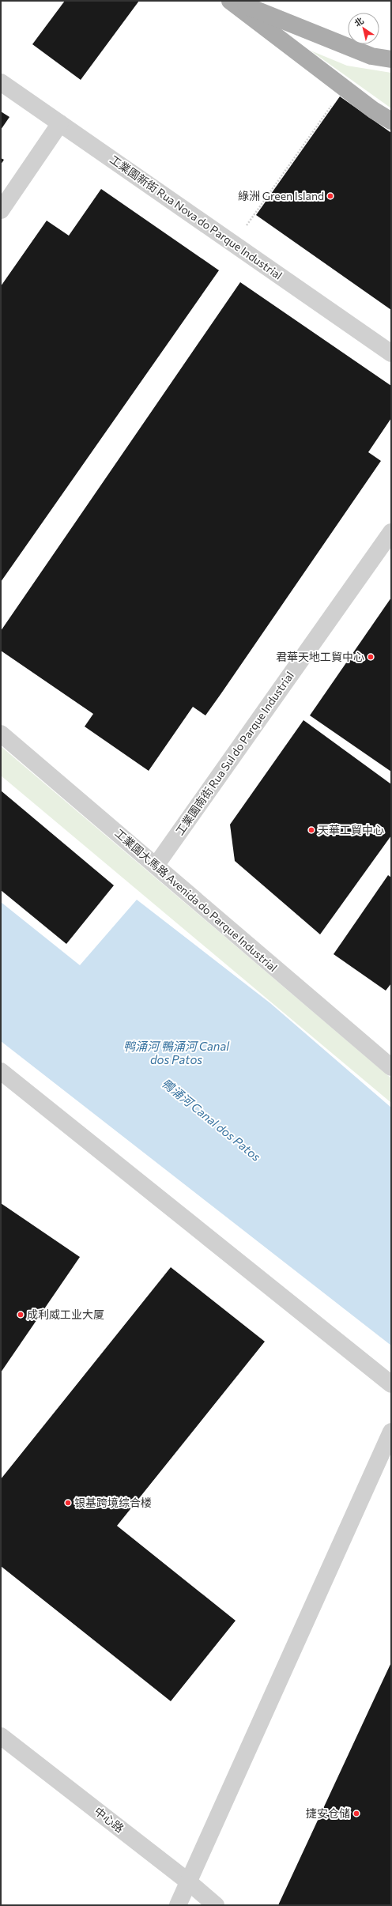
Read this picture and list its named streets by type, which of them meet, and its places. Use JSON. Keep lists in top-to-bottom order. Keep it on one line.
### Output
{"streets":{"street":["工業園新街 Rua Nova do Parque Industrial","工業園南街 Rua Sul do Parque Industrial","工業園大馬路 Avenida do Parque Industrial","中心路"]},"crossings":[["工業園南街 Rua Sul do Parque Industrial","工業園大馬路 Avenida do Parque Industrial"]],"water":["鸭涌河 鴨涌河 Canal dos Patos","鴨涌河 Canal dos Patos"],"places":["綠洲 Green Island","君華天地工貿中心","天華工貿中心","成利威工业大厦","银基跨境综合楼","捷安仓储"],"north":"top left"}
